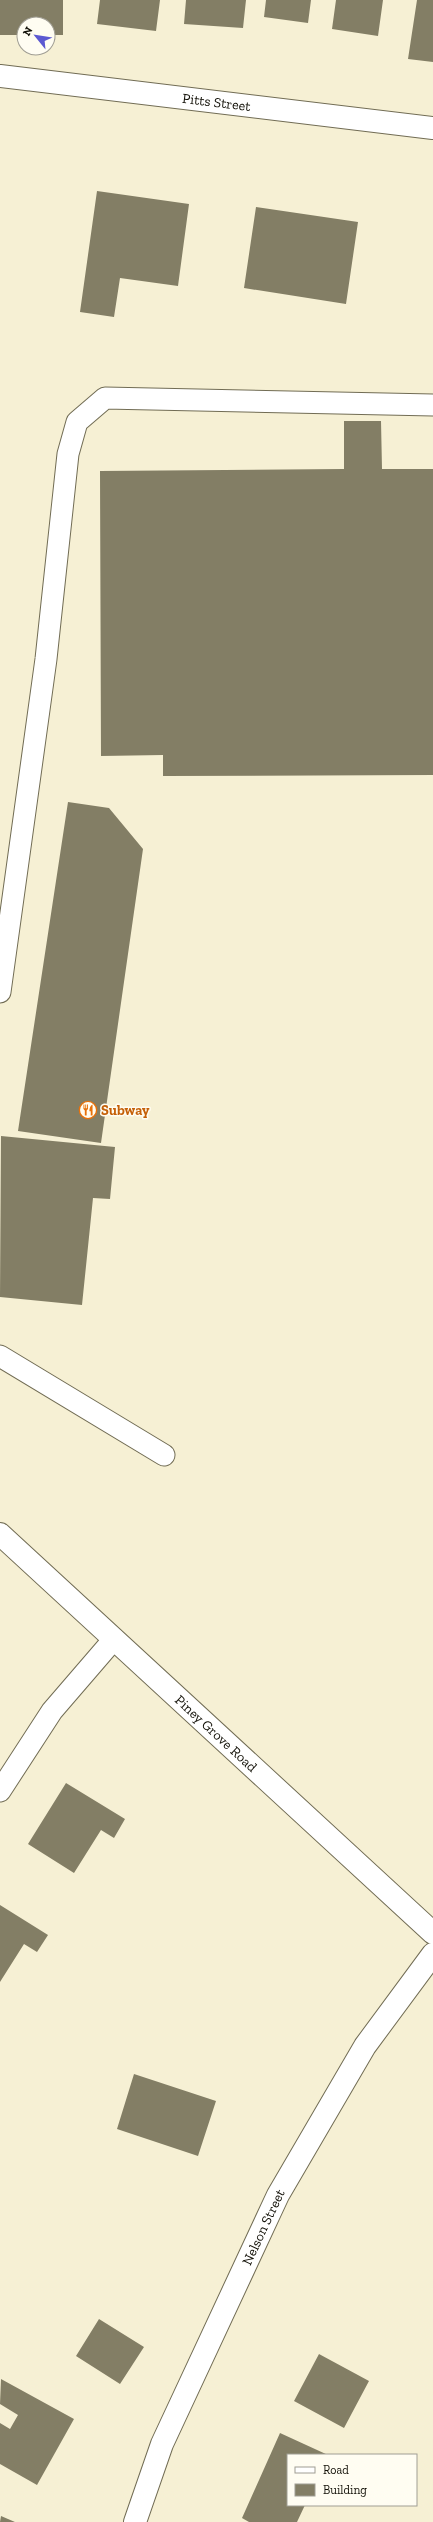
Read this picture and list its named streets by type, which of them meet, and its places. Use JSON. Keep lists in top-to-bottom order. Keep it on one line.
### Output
{"streets":{"street":["Pitts Street","Piney Grove Road","Nelson Street"]},"places":{"restaurant":["Subway"]},"legend":["Road","Building"],"north":"top left"}
